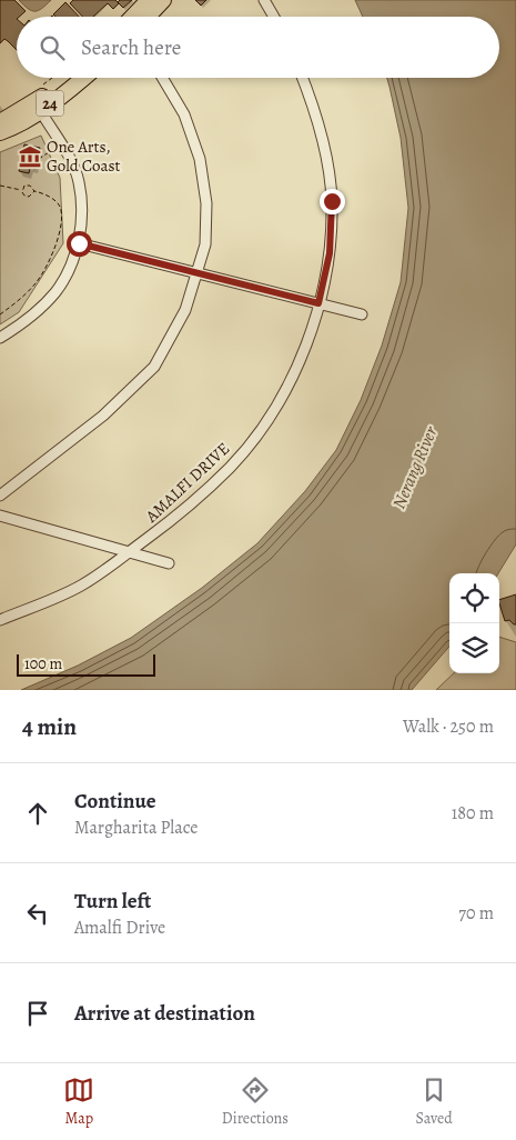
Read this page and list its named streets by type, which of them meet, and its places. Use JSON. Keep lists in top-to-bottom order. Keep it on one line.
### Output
{"streets":{"main road":["24"],"street":["AMALFI DRIVE"]},"water":["Nerang River"],"places":{"museum":["One Arts, Gold Coast"]},"scale_bar":"100 m","page":{"search":"Search here","scale":"100 m","heading":["4 min","Walk · 250 m"],"list":[["Continue","Margharita Place","180 m"],["Turn left","Amalfi Drive","70 m"],"Arrive at destination"],"nav":["Map","Directions","Saved"]}}
